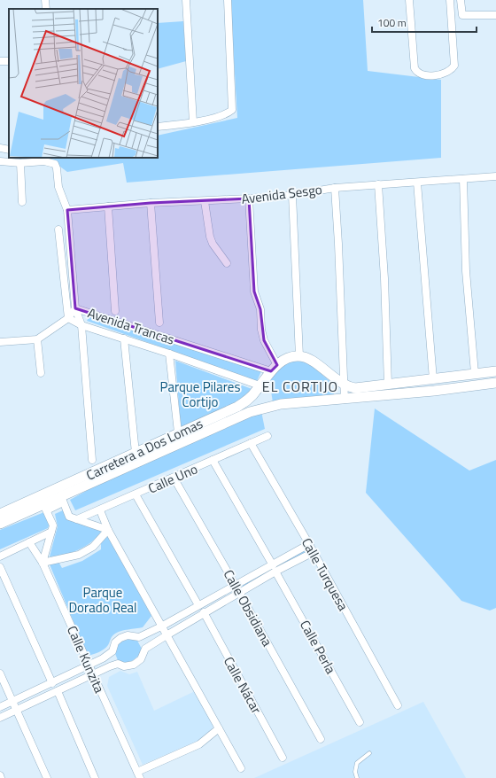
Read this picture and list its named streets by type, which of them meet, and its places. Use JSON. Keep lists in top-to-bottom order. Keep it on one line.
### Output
{"streets":{"main road":["Carretera a Dos Lomas"],"street":["Avenida Sesgo","Avenida Trancas","Calle Uno","Calle Turquesa","Calle Obsidiana","Calle Perla","Calle Kunzita","Calle Nácar"]},"crossings":[["Avenida Trancas","Carretera a Dos Lomas"],["Calle Uno","Calle Turquesa"],["Calle Uno","Calle Obsidiana"],["Calle Uno","Calle Perla"]],"districts":["EL CORTIJO"],"parks":["Parque Pilares Cortijo","Parque Dorado Real"],"scale_bar":"100 m"}
